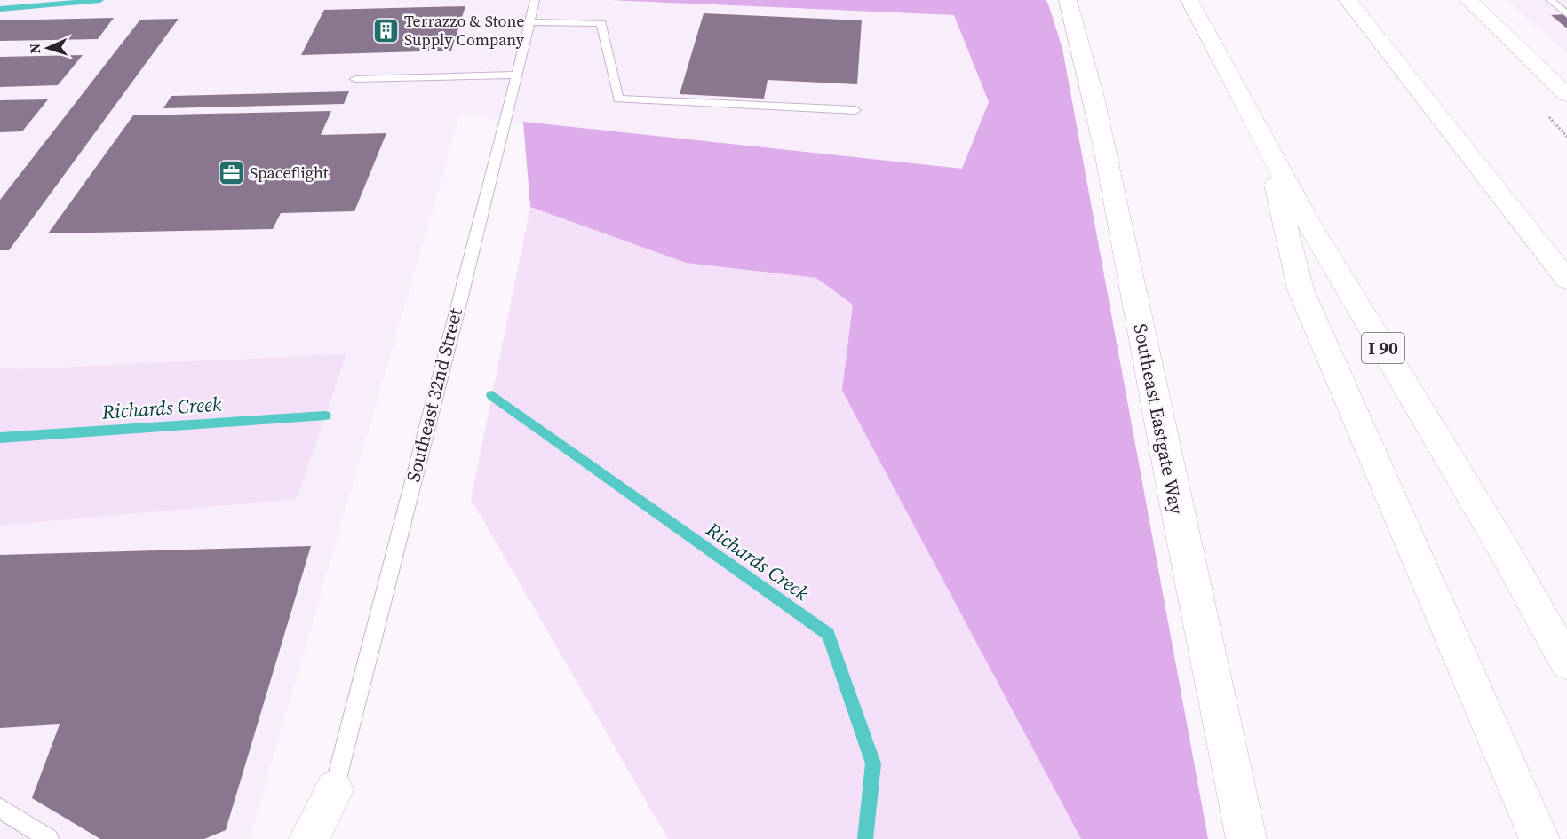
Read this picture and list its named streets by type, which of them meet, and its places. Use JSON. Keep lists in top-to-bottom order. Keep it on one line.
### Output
{"streets":{"main road":["I 90","Southeast Eastgate Way"],"lane":["Southeast 32nd Street"]},"water":["Richards Creek"],"places":{"building":["Terrazzo & Stone Supply Company"],"office":["Spaceflight"]},"north":"left"}
